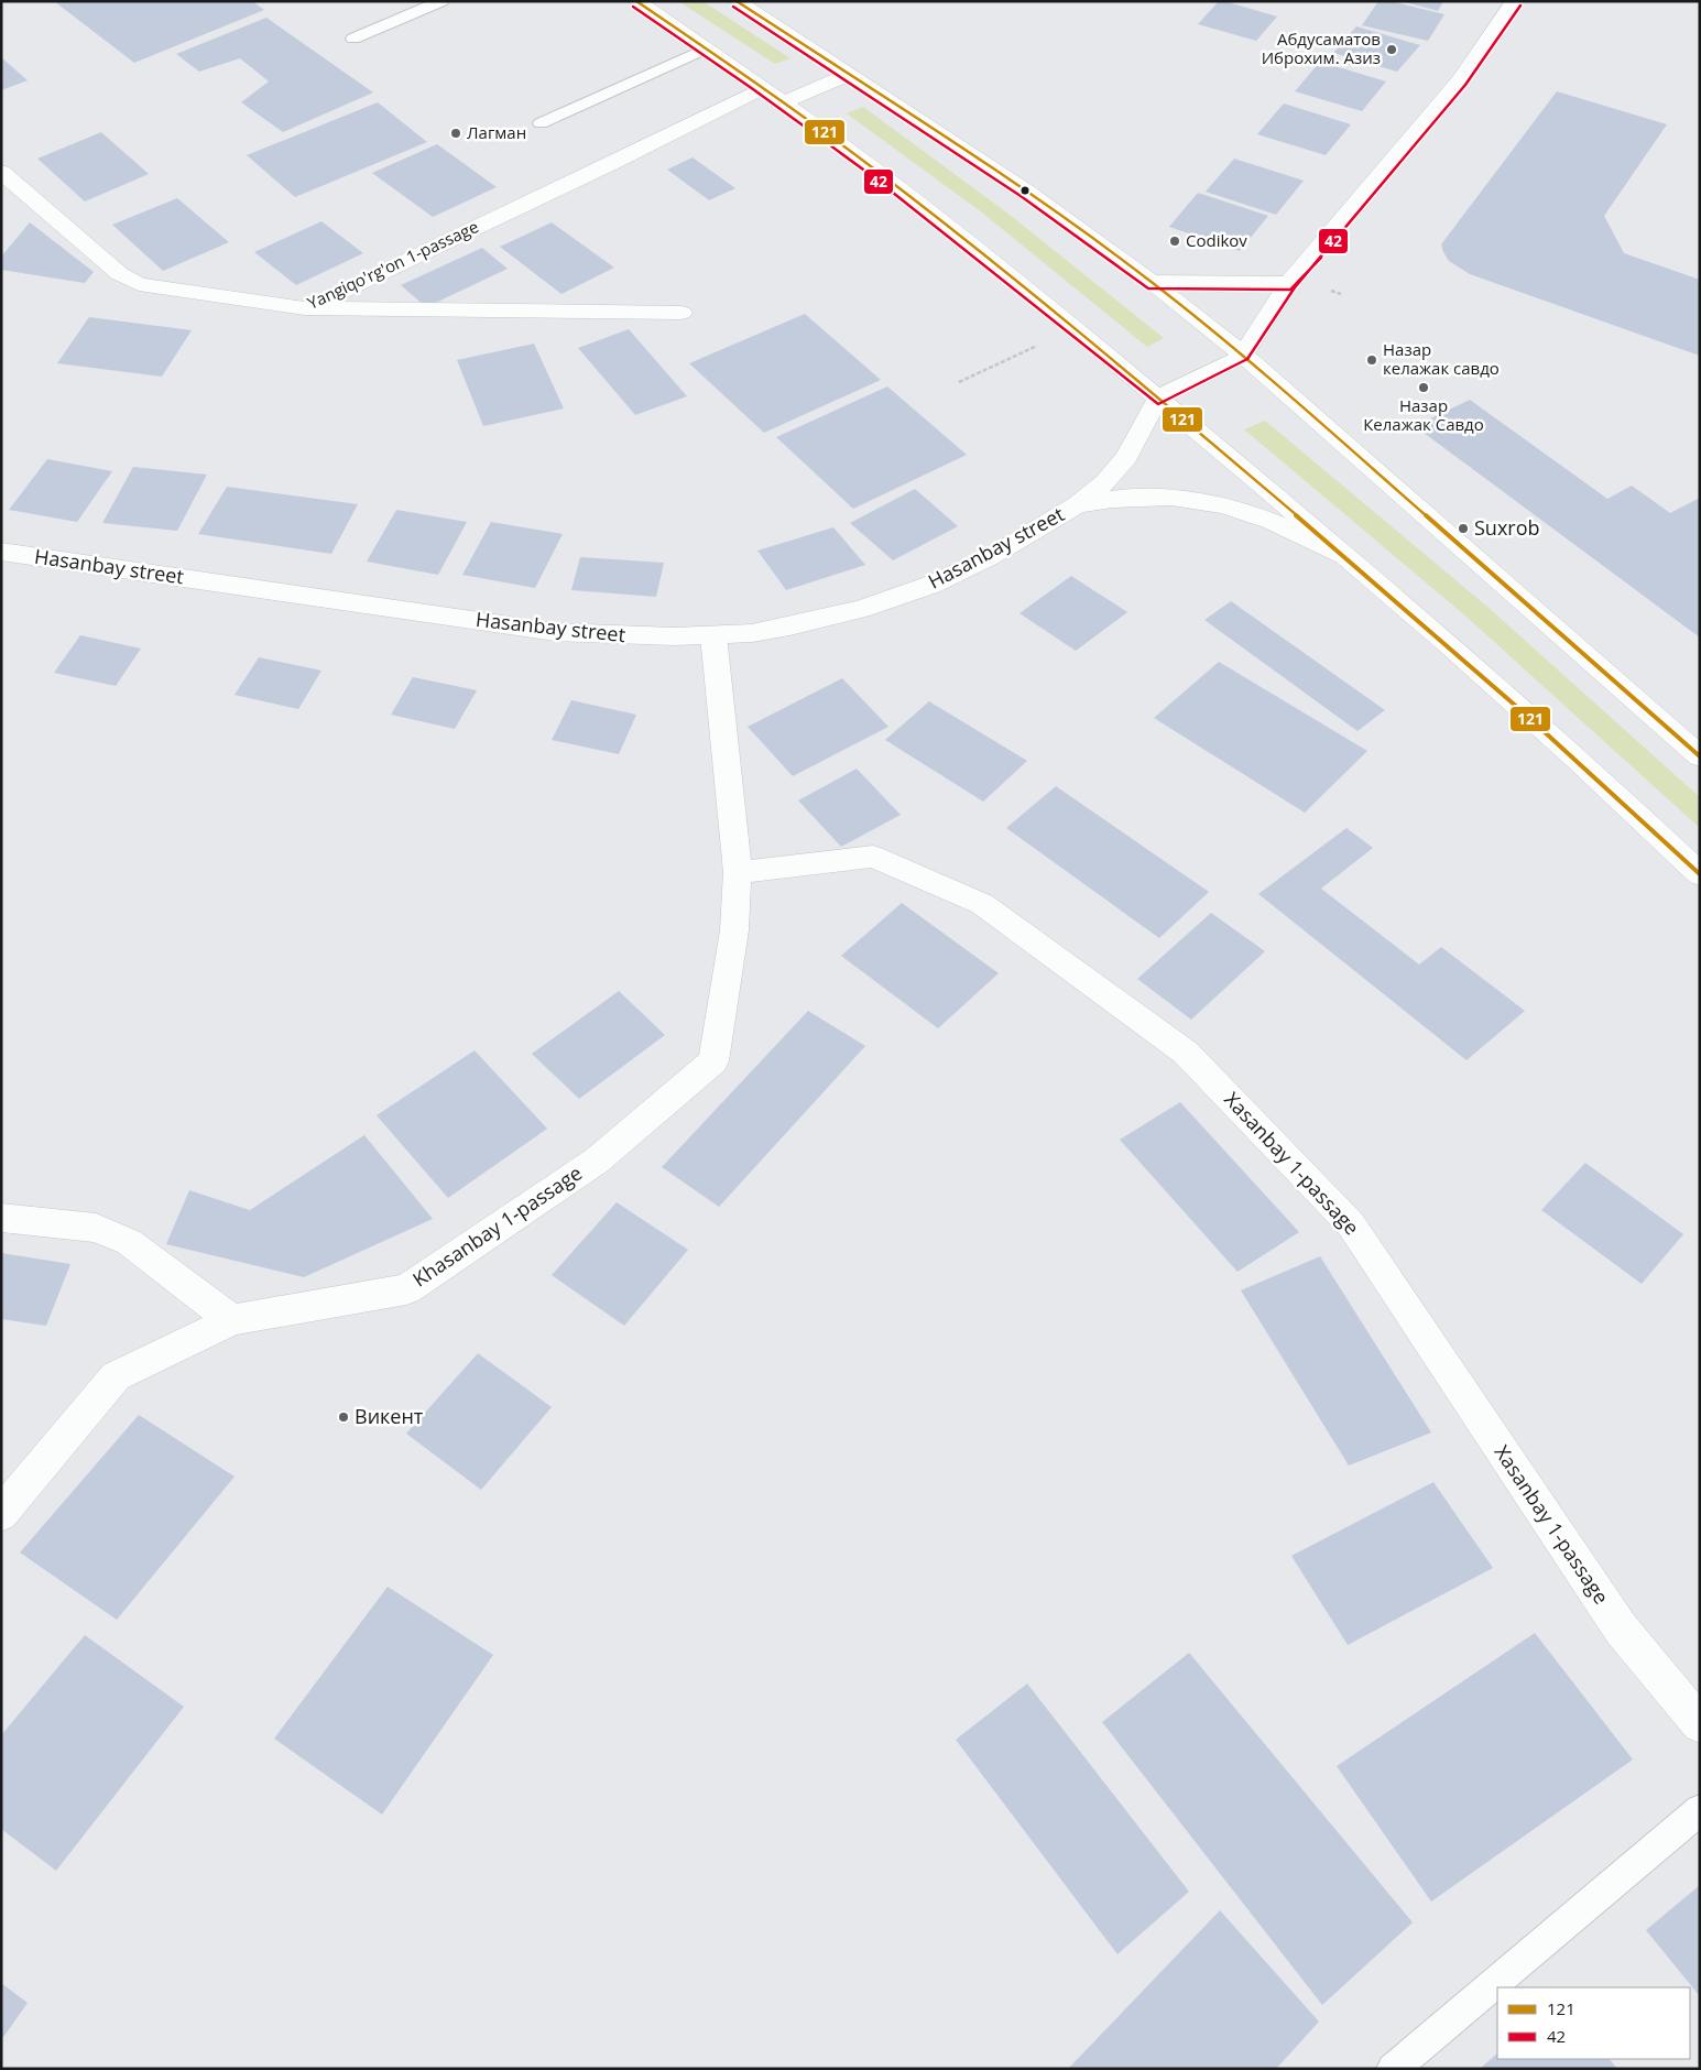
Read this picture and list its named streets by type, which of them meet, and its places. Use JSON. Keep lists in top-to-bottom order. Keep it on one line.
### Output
{"streets":{"main road":["Yangiqo'rg'on 1-passage","Hasanbay street","Xasanbay 1-passage","Khasanbay 1-passage"]},"crossings":[["Hasanbay street","Khasanbay 1-passage"],["Xasanbay 1-passage","Khasanbay 1-passage"]],"places":["Абдусаматов Иброхим. Азиз","Лагман","Codikov","Назар келажак савдо","Назар Келажак Савдо","Suxrob","Викент"],"lines":["transit line 121","transit line 42"],"legend":["121","42"]}
